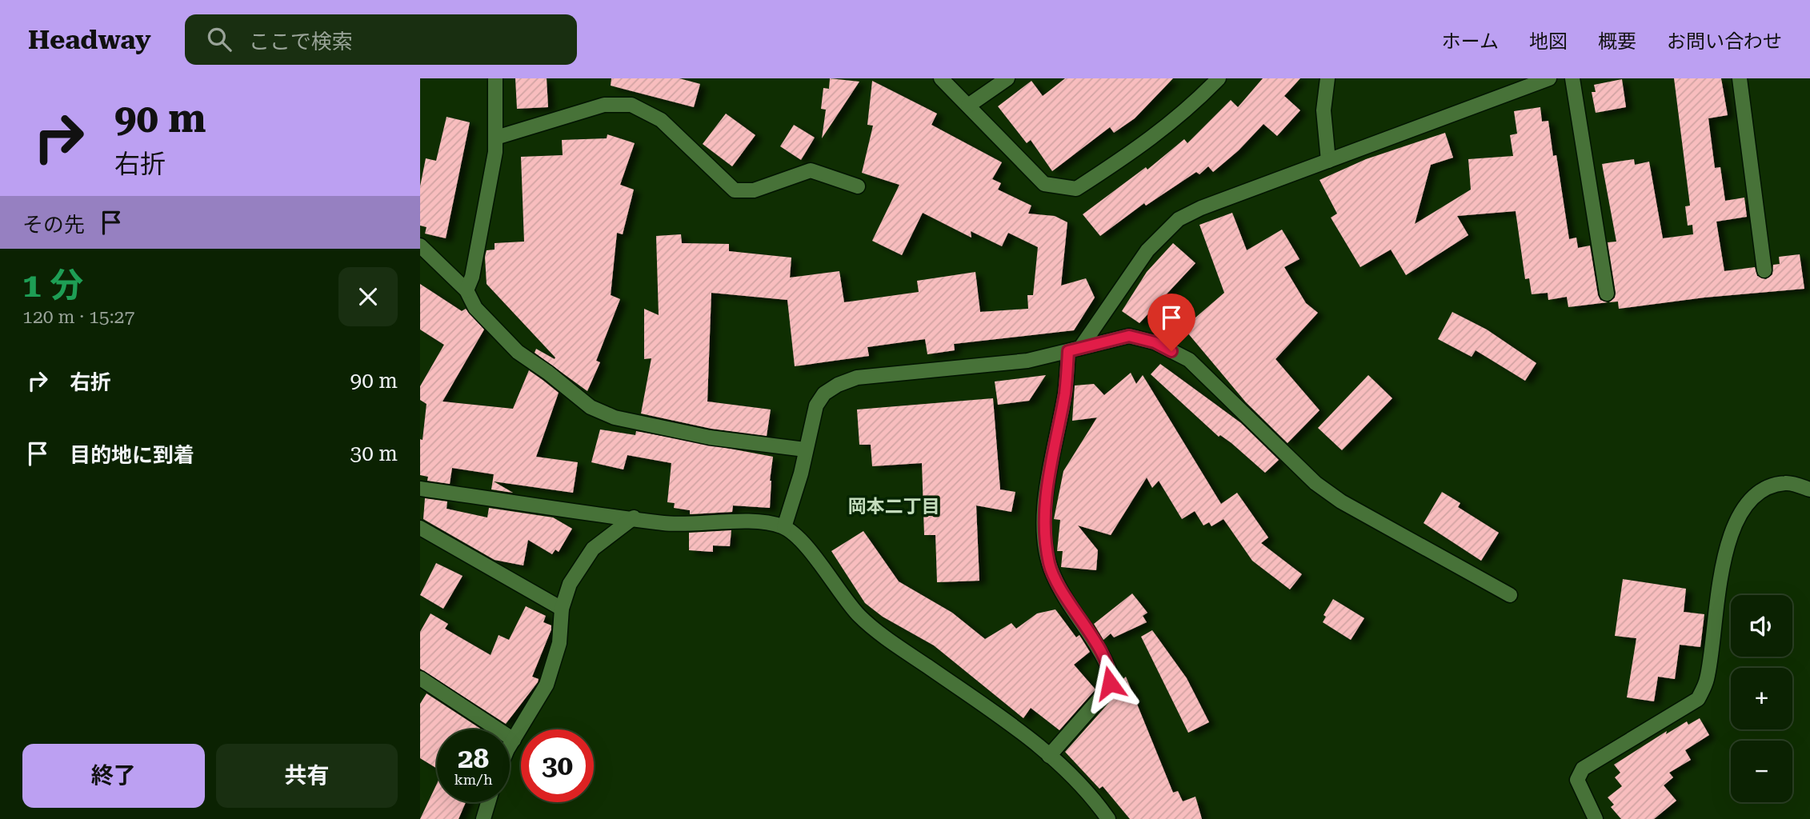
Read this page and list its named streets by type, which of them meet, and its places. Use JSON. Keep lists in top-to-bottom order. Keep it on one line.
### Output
{"districts":["岡本二丁目"],"page":{"header":"Headway","search":"ここで検索","nav":["ホーム","地図","概要","お問い合わせ"],"turn":["90 m","右折"],"then":"その先","heading":["1 分","120 m · 15:27"],"list":[{"name":"右折","value":"90 m"},{"name":"目的地に到着","value":"30 m"}],"map_buttons":["+","−"],"speed":"28 km/h","limit":"30","buttons":["終了","共有"]}}
